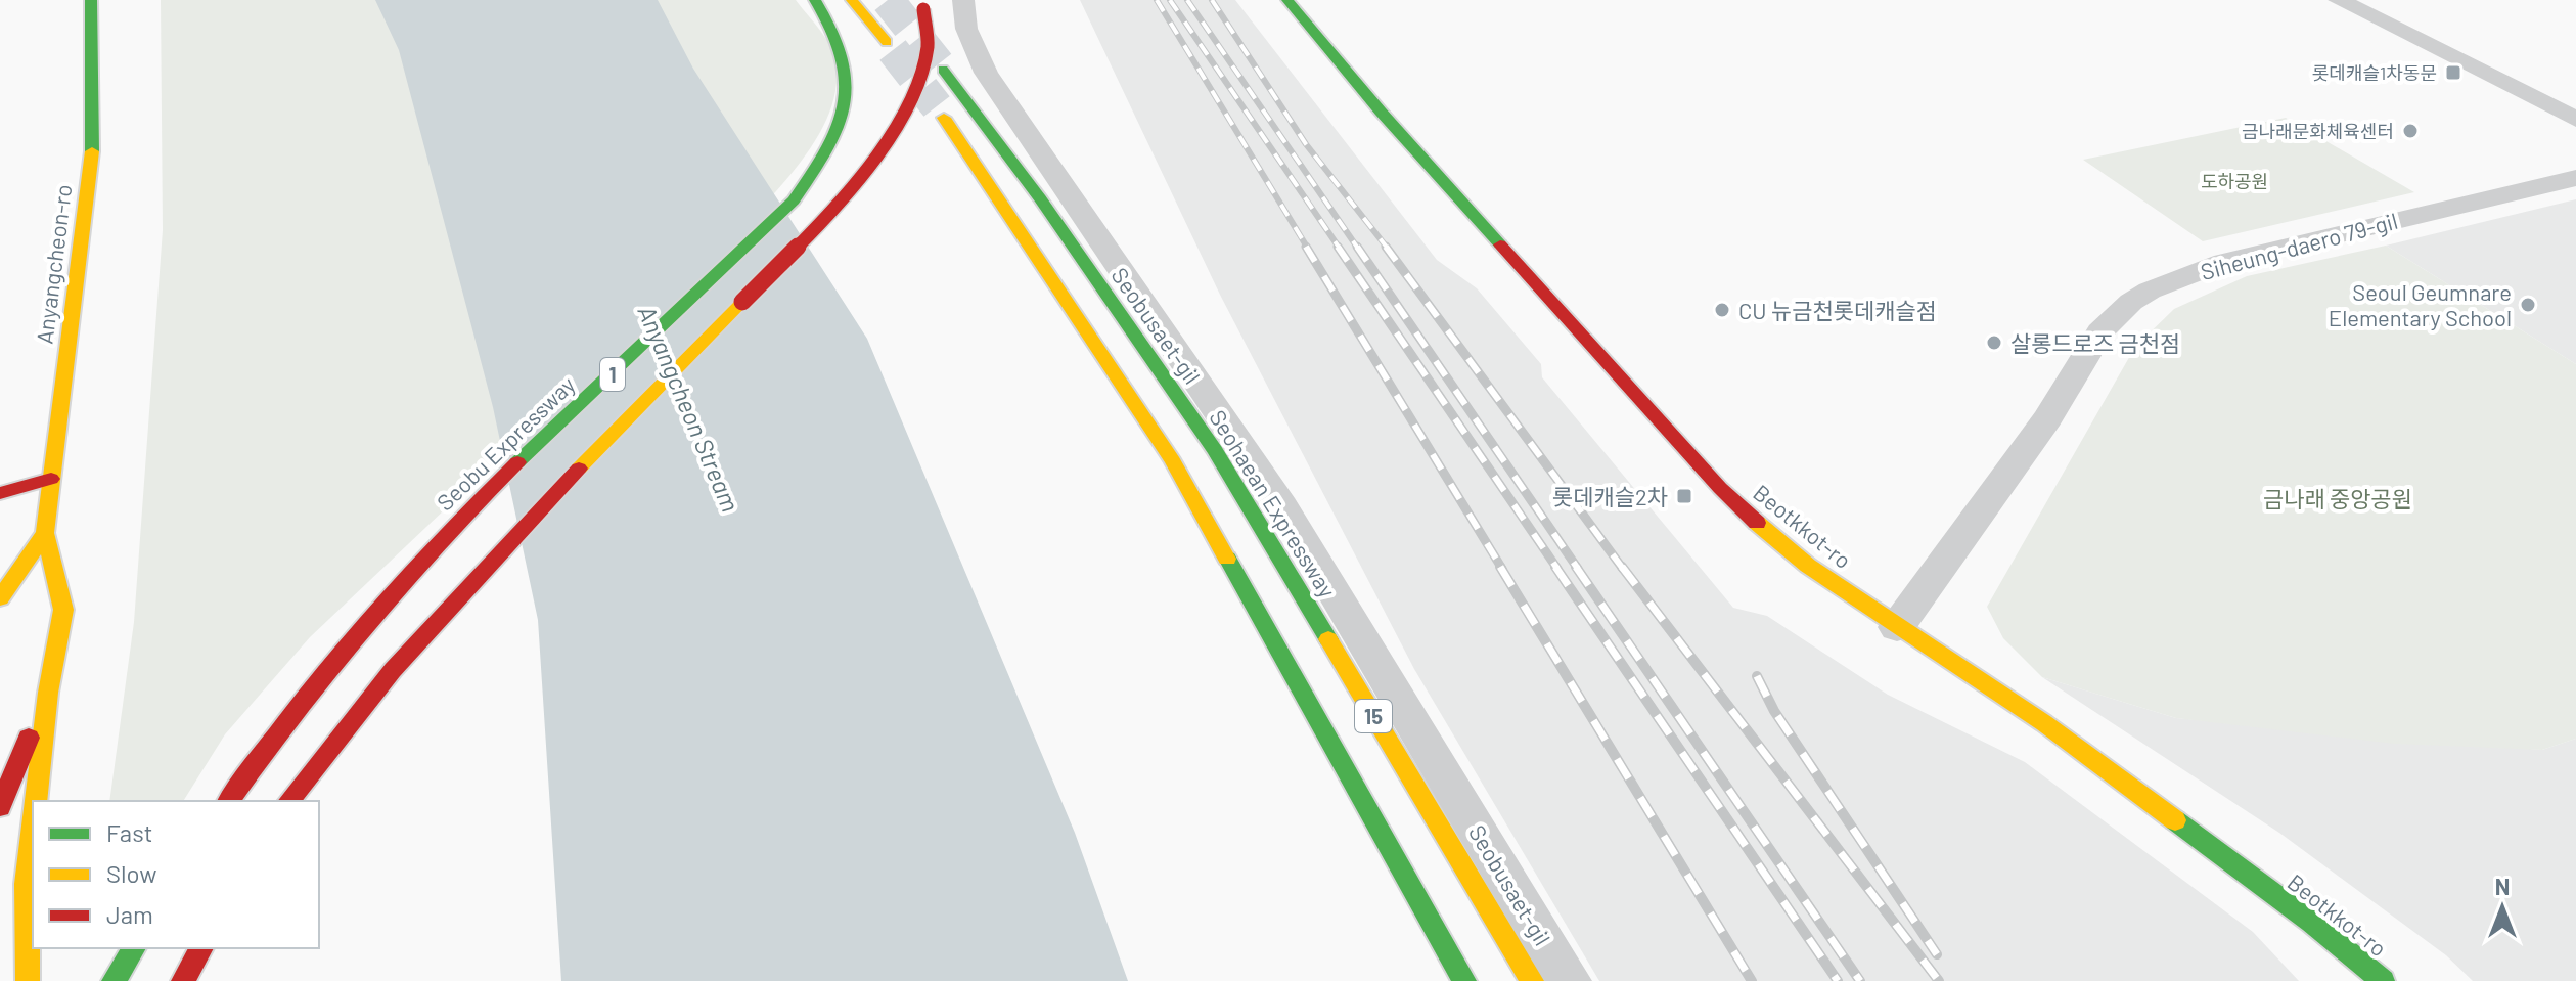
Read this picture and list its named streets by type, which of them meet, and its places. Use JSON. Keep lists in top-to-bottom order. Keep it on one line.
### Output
{"streets":{"main road":["Anyangcheon-ro","1","Seobu Expressway","Seohaean Expressway","Beotkkot-ro","15"],"street":["Siheung-daero 79-gil","Seobusaet-gil"]},"crossings":[["Siheung-daero 79-gil","Beotkkot-ro"]],"water":["Anyangcheon Stream"],"parks":["도하공원","금나래 중앙공원"],"places":{"transit":["롯데캐슬1차동문","롯데캐슬2차"],"other":["금나래문화체육센터","Seoul Geumnare Elementary School","CU 뉴금천롯데캐슬점","살롱드로즈 금천점"]},"legend":["Fast","Slow","Jam"],"north":"top"}
